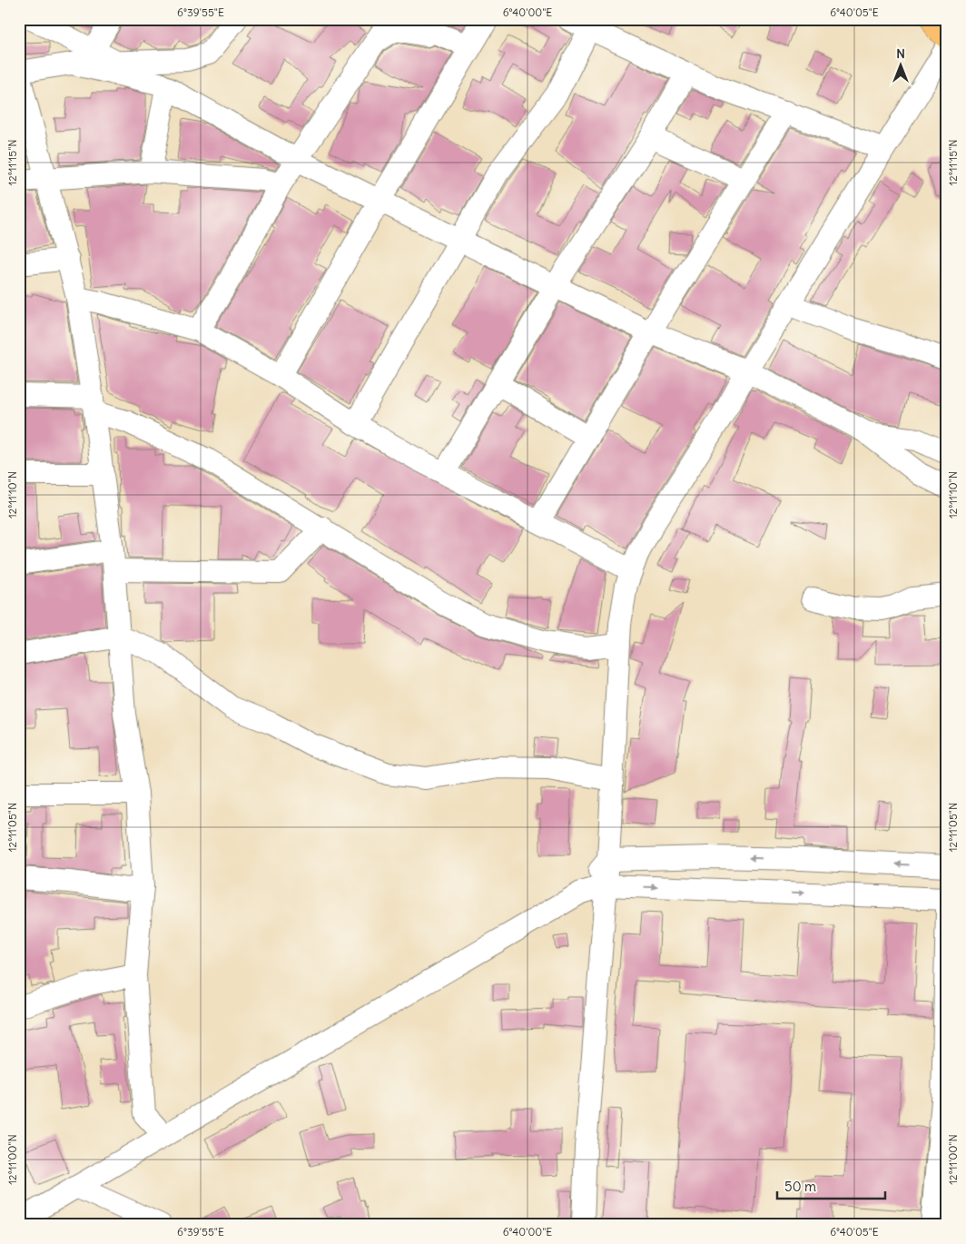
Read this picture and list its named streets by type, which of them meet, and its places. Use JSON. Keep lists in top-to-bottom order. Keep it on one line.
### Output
{"scale_bar":"50 m","north":"top","coordinates":["6°39'55\"E","6°40'00\"E","6°40'05\"E","12°11'15\"N","12°11'10\"N","12°11'05\"N","12°11'00\"N"]}
